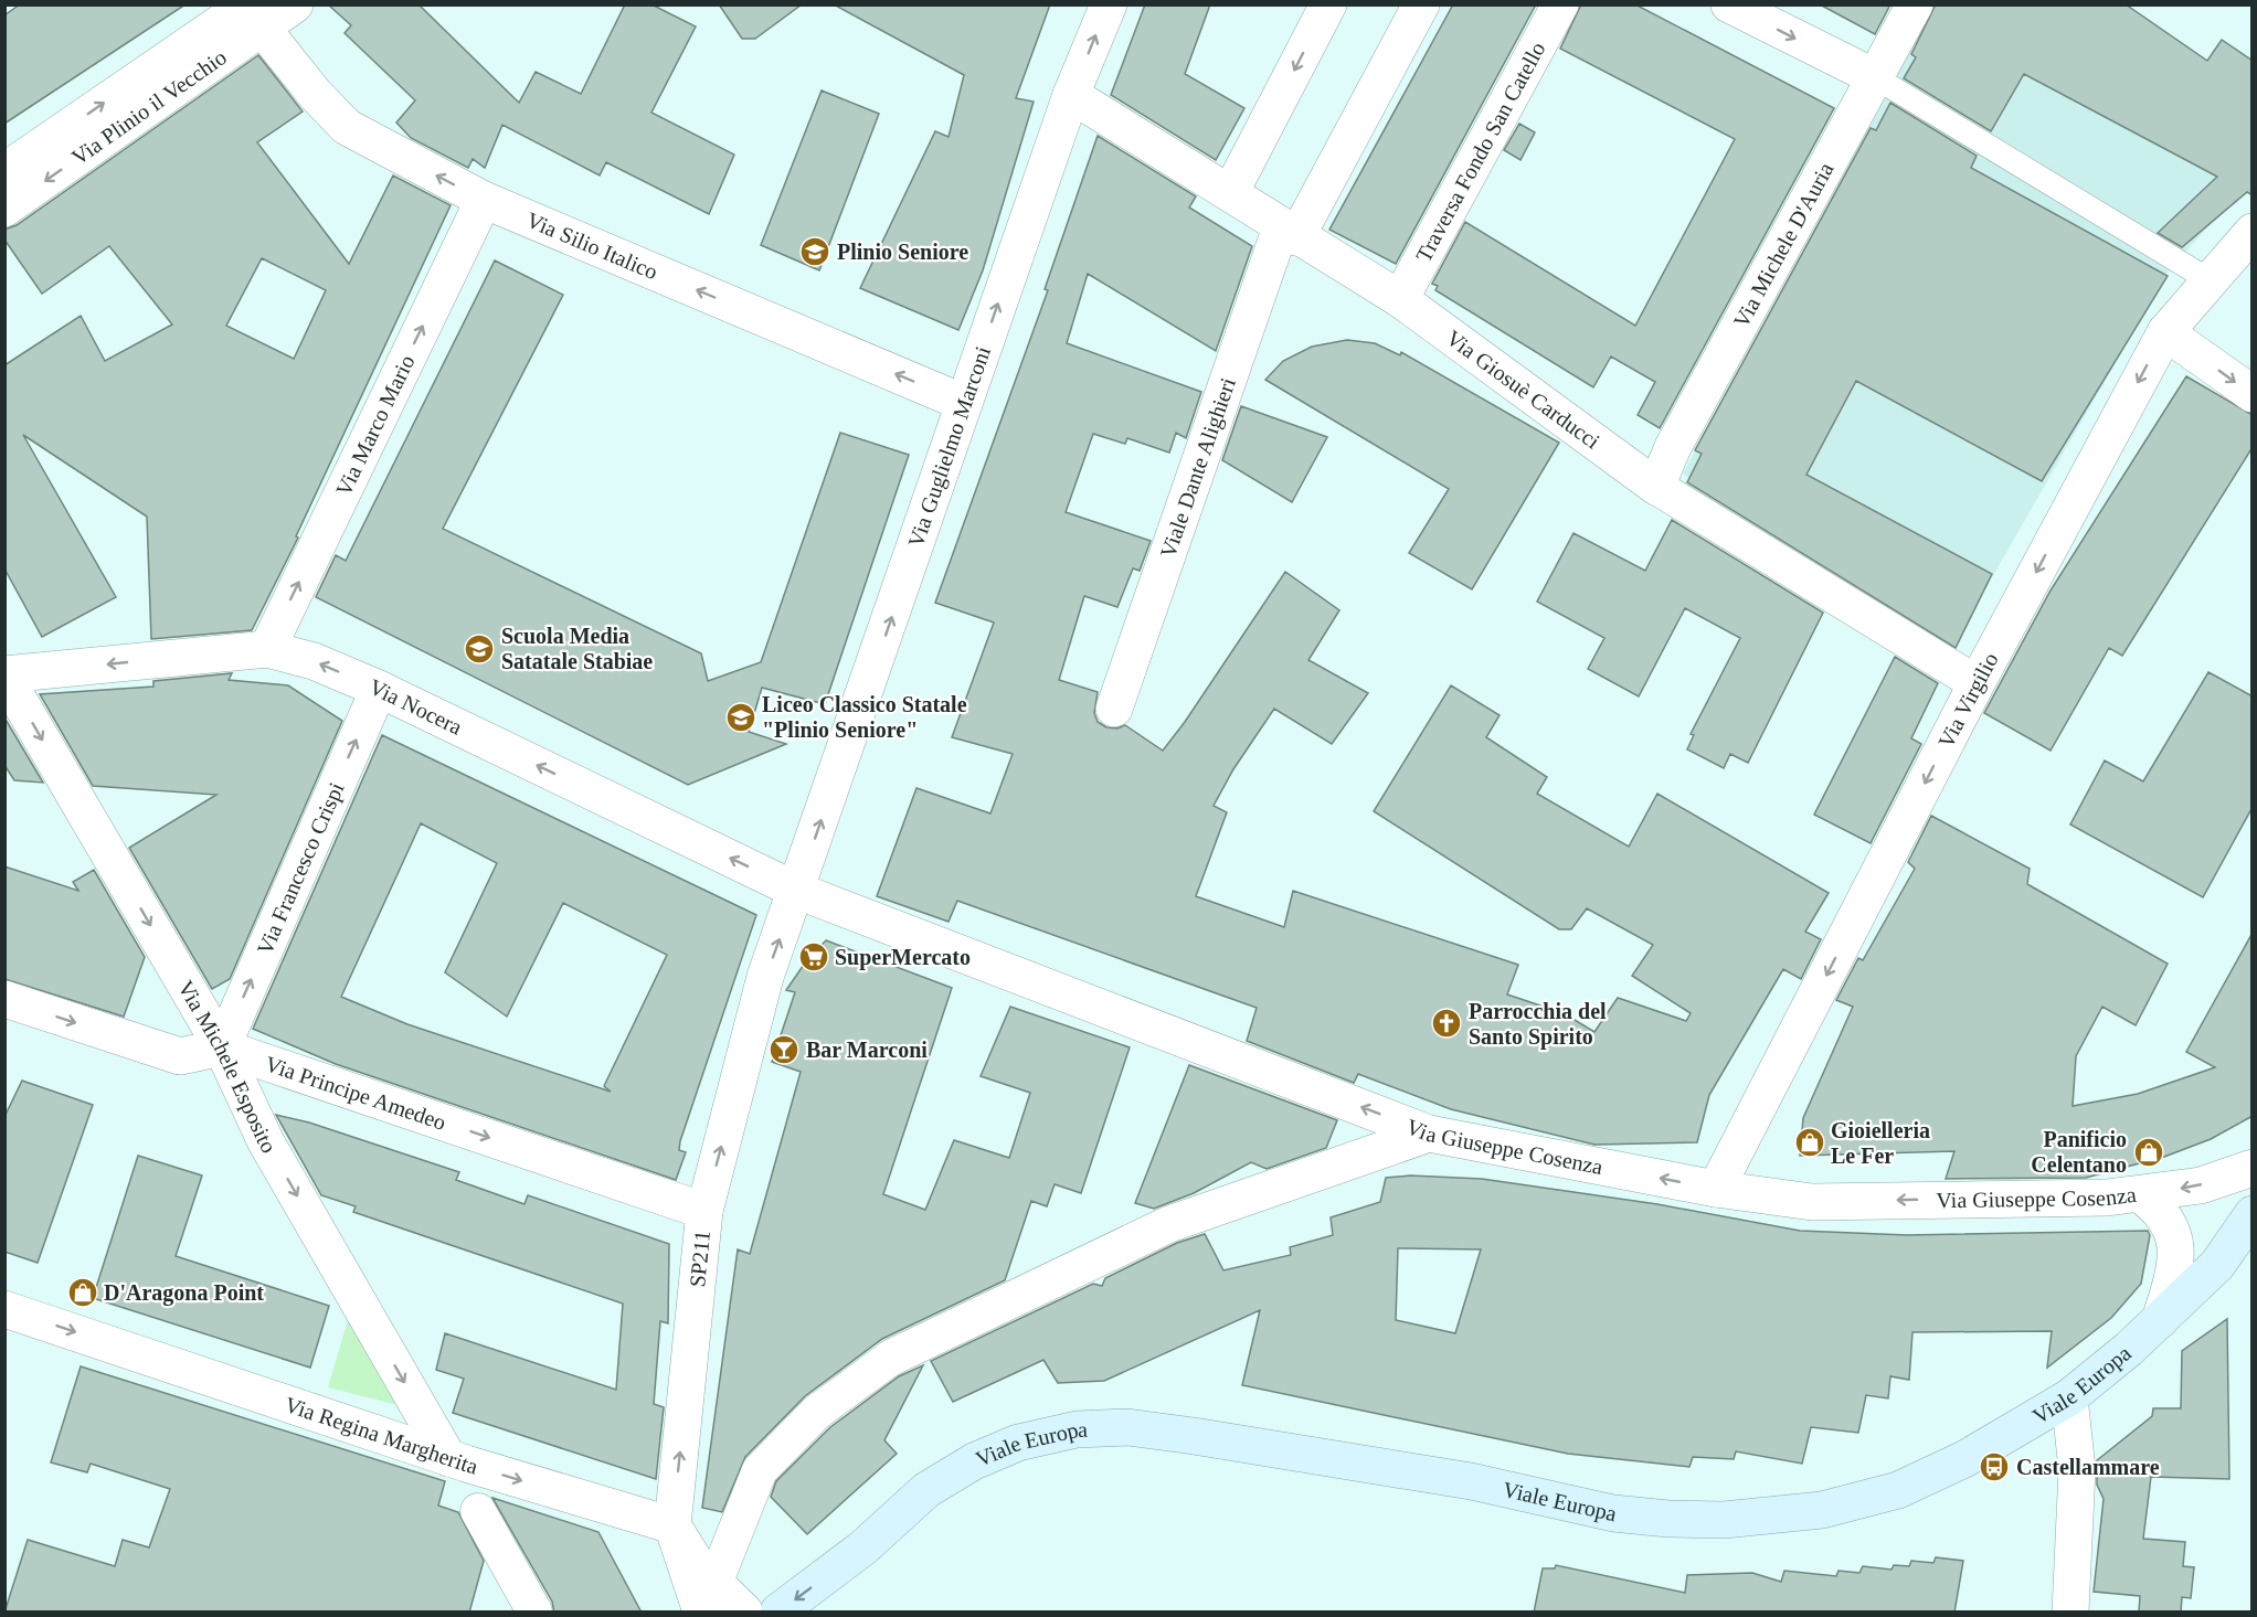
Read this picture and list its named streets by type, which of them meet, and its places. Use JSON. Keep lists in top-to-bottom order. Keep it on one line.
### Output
{"streets":{"main road":["Viale Europa"],"street":["Via Plinio il Vecchio","Traversa Fondo San Catello","Via Michele D'Auria","Via Silio Italico","Via Giosuè Carducci","Via Marco Mario","Via Guglielmo Marconi","Viale Dante Alighieri","Via Virgilio","Via Nocera","Via Francesco Crispi","Via Michele Esposito","Via Principe Amedeo","Via Giuseppe Cosenza","SP211","Via Regina Margherita"]},"crossings":[["Via Plinio il Vecchio","Via Silio Italico"],["Traversa Fondo San Catello","Via Giosuè Carducci"],["Via Michele D'Auria","Via Giosuè Carducci"],["Via Silio Italico","Via Marco Mario"],["Via Silio Italico","Via Guglielmo Marconi"],["Via Giosuè Carducci","Via Guglielmo Marconi"],["Via Giosuè Carducci","Viale Dante Alighieri"],["Via Giosuè Carducci","Via Virgilio"],["Via Marco Mario","Via Nocera"],["Via Guglielmo Marconi","Via Nocera"],["Via Guglielmo Marconi","Via Giuseppe Cosenza"],["Via Guglielmo Marconi","SP211"],["Via Virgilio","Via Giuseppe Cosenza"],["Via Nocera","Via Francesco Crispi"],["Via Nocera","Via Michele Esposito"],["Via Nocera","Via Giuseppe Cosenza"],["Via Nocera","SP211"],["Via Francesco Crispi","Via Michele Esposito"],["Via Francesco Crispi","Via Principe Amedeo"],["Via Michele Esposito","Via Principe Amedeo"],["Via Michele Esposito","Via Regina Margherita"],["Via Principe Amedeo","SP211"],["Via Giuseppe Cosenza","SP211"],["SP211","Via Regina Margherita"]],"one_way":["Via Silio Italico","Via Marco Mario","Via Guglielmo Marconi","Via Virgilio","Via Nocera","Via Francesco Crispi","Via Michele Esposito","Via Principe Amedeo","Via Giuseppe Cosenza","SP211","Via Regina Margherita"],"places":{"school or university":["Plinio Seniore","Scuola Media Satatale Stabiae","Liceo Classico Statale \"Plinio Seniore\""],"supermarket":["SuperMercato"],"church":["Parrocchia del Santo Spirito"],"bar":["Bar Marconi"],"shop":["Gioielleria Le Fer","Panificio Celentano","D'Aragona Point"],"bus stop":["Castellammare"]}}
